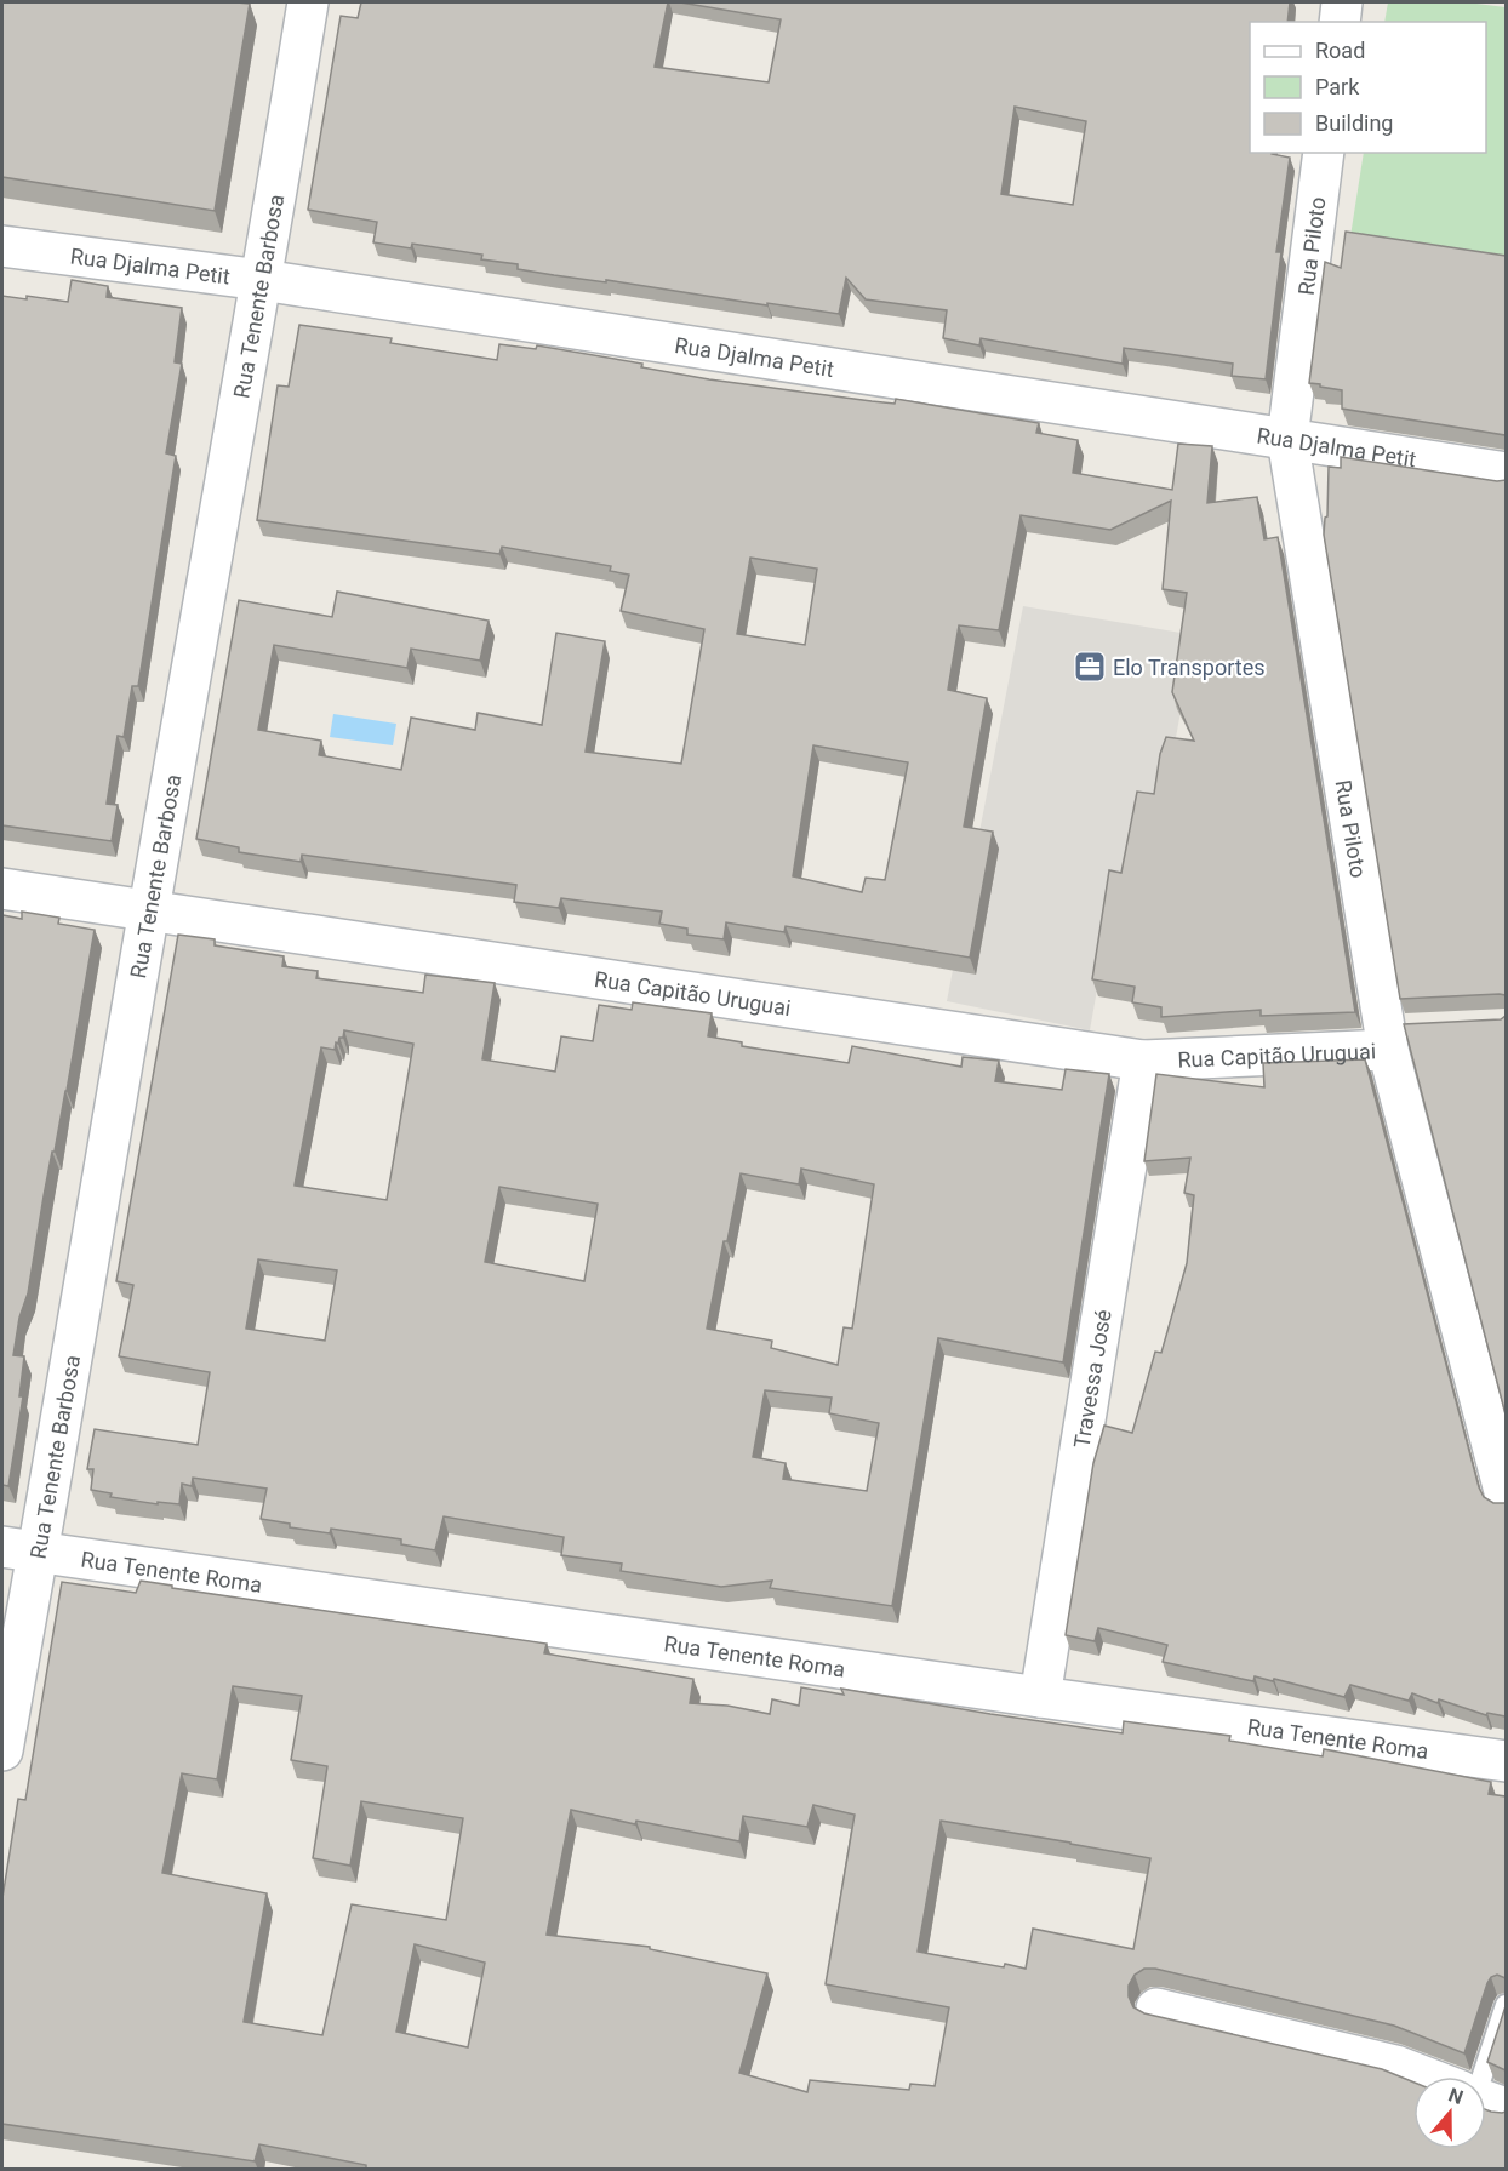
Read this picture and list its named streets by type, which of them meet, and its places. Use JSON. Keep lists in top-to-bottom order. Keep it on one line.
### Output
{"streets":{"street":["Rua Piloto","Rua Djalma Petit","Rua Tenente Barbosa","Rua Capitão Uruguai","Travessa José","Rua Tenente Roma"]},"crossings":[["Rua Piloto","Rua Djalma Petit"],["Rua Piloto","Rua Capitão Uruguai"],["Rua Djalma Petit","Rua Tenente Barbosa"],["Rua Tenente Barbosa","Rua Capitão Uruguai"],["Rua Tenente Barbosa","Rua Tenente Roma"],["Rua Capitão Uruguai","Travessa José"],["Travessa José","Rua Tenente Roma"]],"places":{"office":["Elo Transportes"]},"legend":["Road","Park","Building"],"north":"top"}
